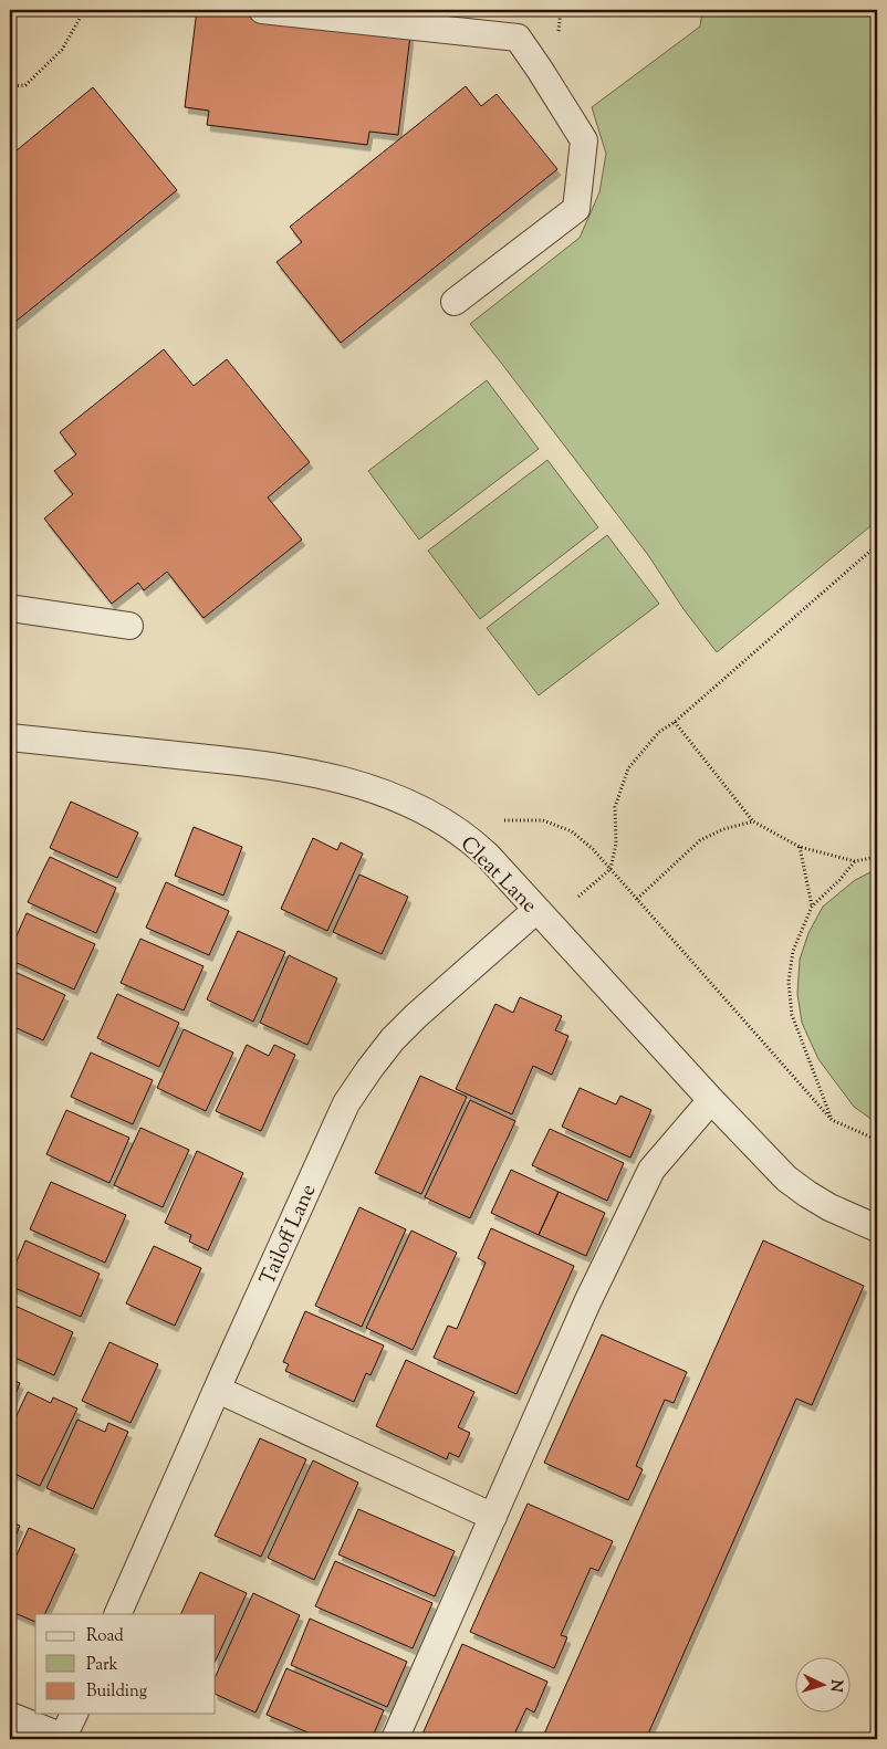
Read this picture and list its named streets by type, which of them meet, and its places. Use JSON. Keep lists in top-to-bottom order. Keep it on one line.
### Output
{"streets":{"lane":["Cleat Lane","Tailoff Lane"]},"crossings":[["Cleat Lane","Tailoff Lane"]],"legend":["Road","Park","Building"],"north":"right"}
